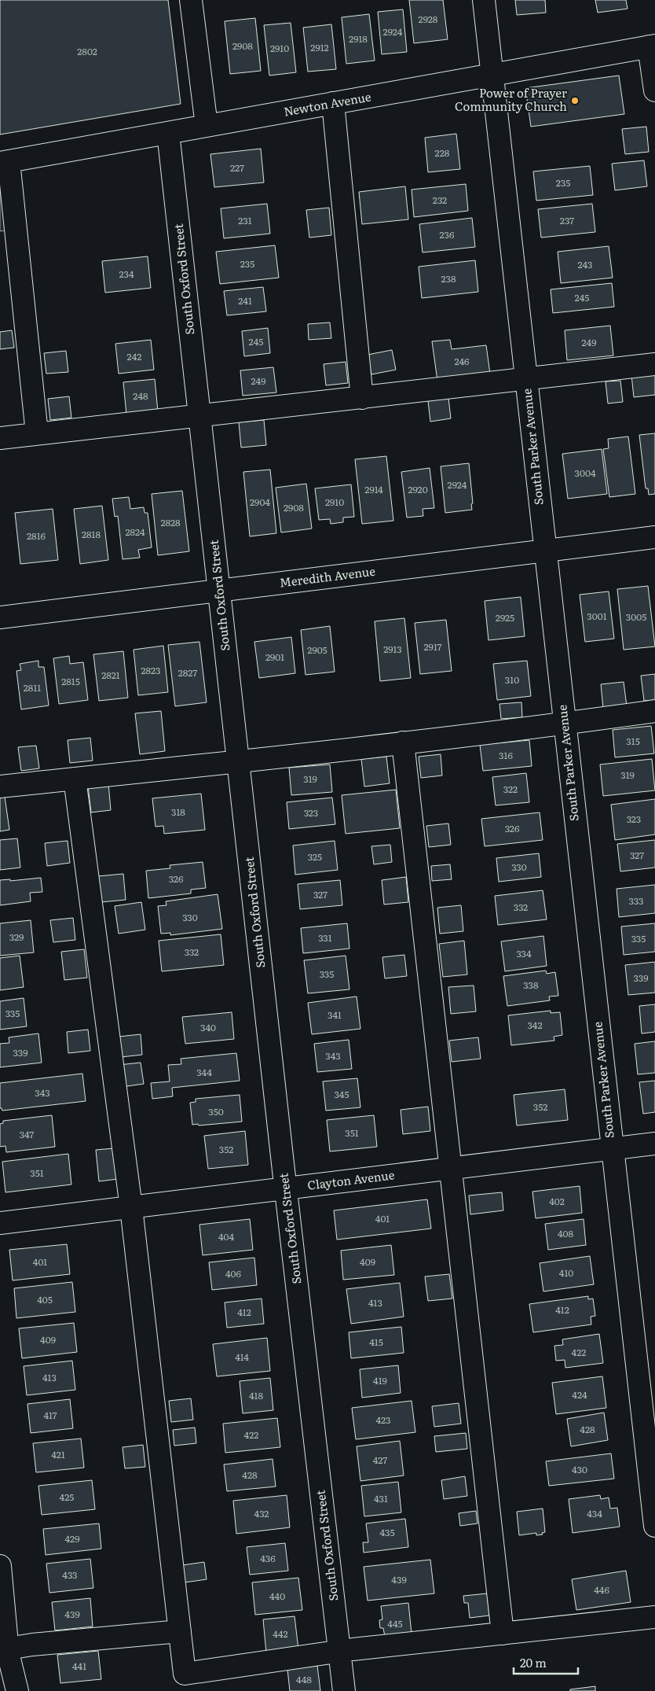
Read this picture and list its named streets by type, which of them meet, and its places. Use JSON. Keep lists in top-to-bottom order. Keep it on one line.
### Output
{"streets":{"street":["Newton Avenue","South Oxford Street","South Parker Avenue","Meredith Avenue","Clayton Avenue"]},"crossings":[["Newton Avenue","South Oxford Street"],["Newton Avenue","South Parker Avenue"],["South Oxford Street","Meredith Avenue"],["South Oxford Street","Clayton Avenue"],["South Parker Avenue","Meredith Avenue"],["South Parker Avenue","Clayton Avenue"]],"places":["Power of Prayer Community Church"],"house_numbers":["2928","2924","2918","2908","2912","2910","2802","228","227","235","232","231","237","236","235","243","234","238","245","241","245","249","242","246","249","248","3004","2924","2914","2920","2904","2910","2908","2828","2824","2818","2816","3001","3005","2925","2917","2913","2905","2901","2823","2827","2821","310","2815","2811","315","316","319","319","322","318","323","323","326","327","325","330","326","327","333","332","330","329","331","335","332","334","335","339","338","335","341","342","340","339","343","344","343","345","352","350","351","347","352","351","402","401","408","404","401","409","410","406","405","413","412","412","409","415","422","414","413","419","424","418","417","423","428","422","421","427","430","428","425","431","432","434","435","429","436","433","439","446","440","439","445","442","441","448"],"scale_bar":"20 m"}
